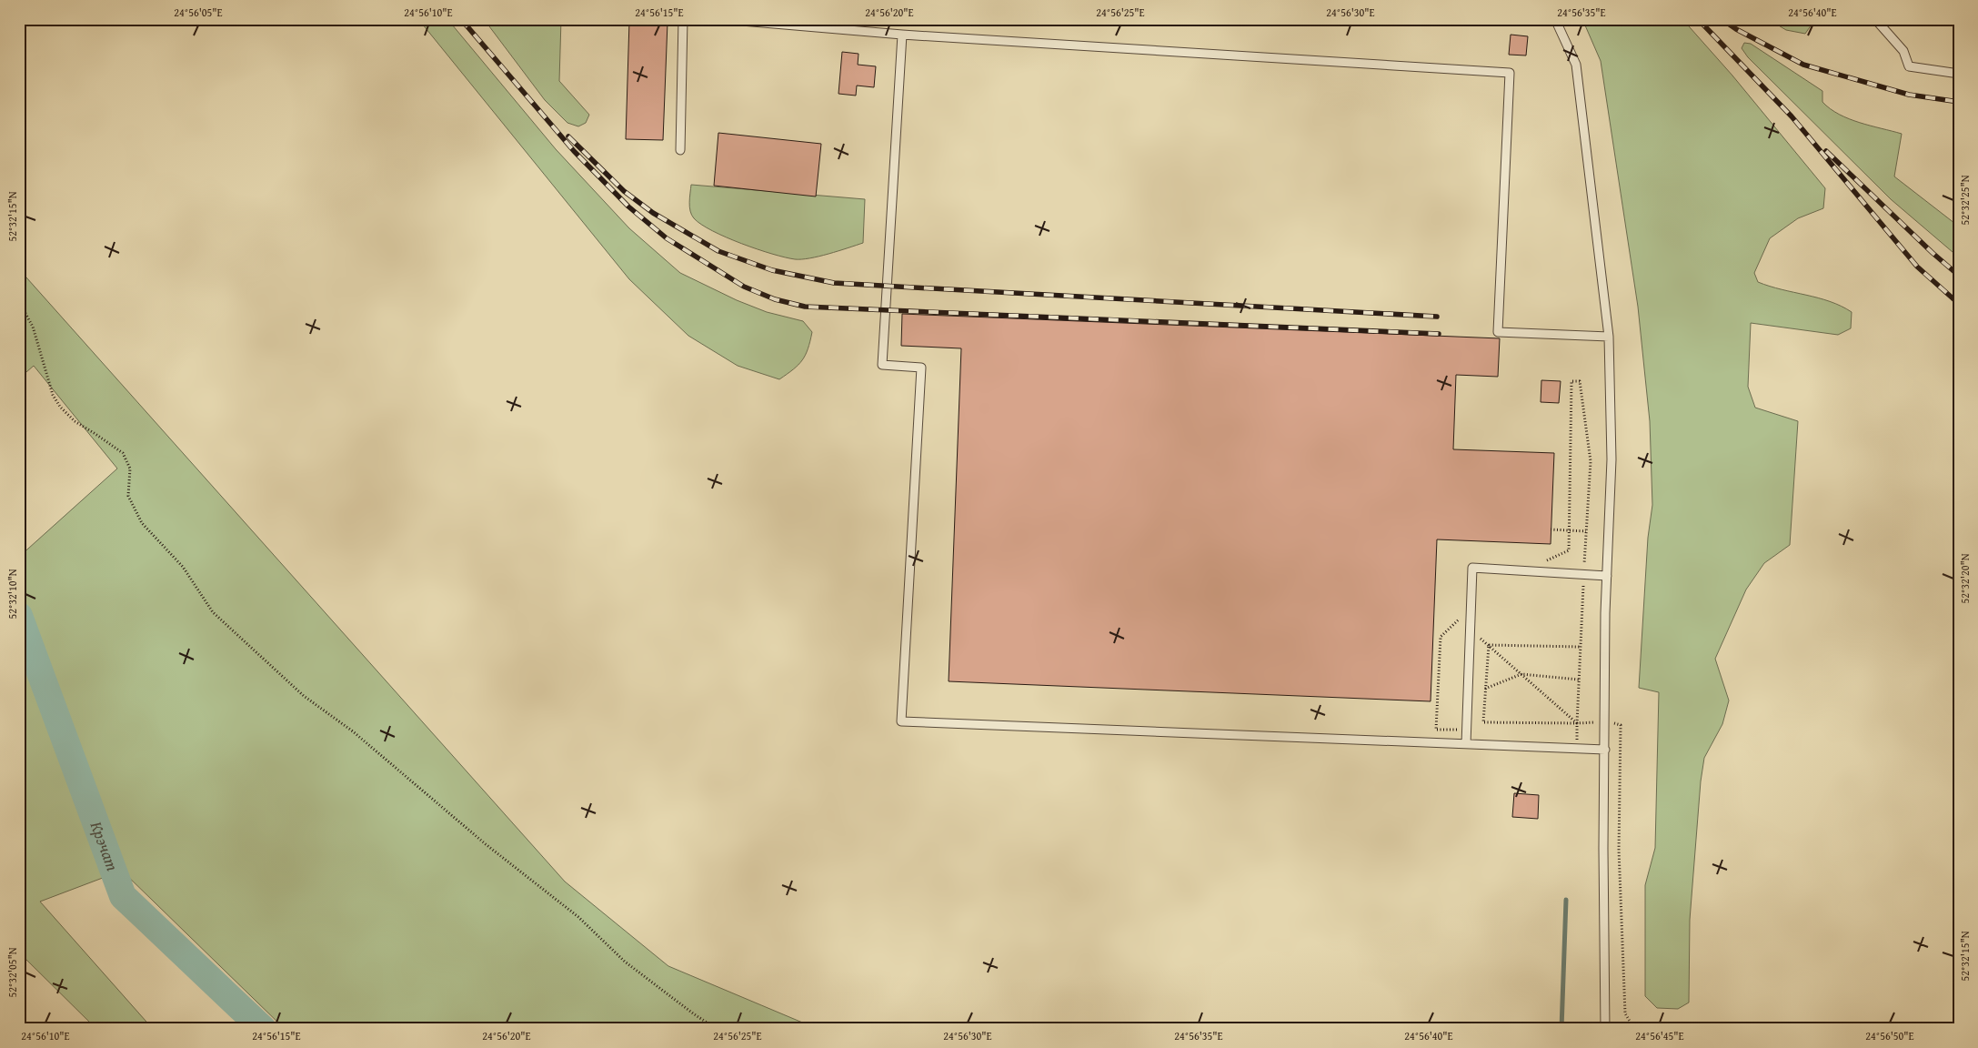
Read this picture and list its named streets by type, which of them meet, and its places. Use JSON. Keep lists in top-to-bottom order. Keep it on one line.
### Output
{"water":["Крэчат"],"coordinates":["24°56'05\"E","24°56'10\"E","24°56'15\"E","24°56'20\"E","24°56'25\"E","24°56'30\"E","24°56'35\"E","24°56'40\"E","52°32'25\"N","52°32'15\"N","52°32'20\"N","52°32'10\"N","52°32'05\"N","24°56'45\"E","24°56'50\"E"]}
